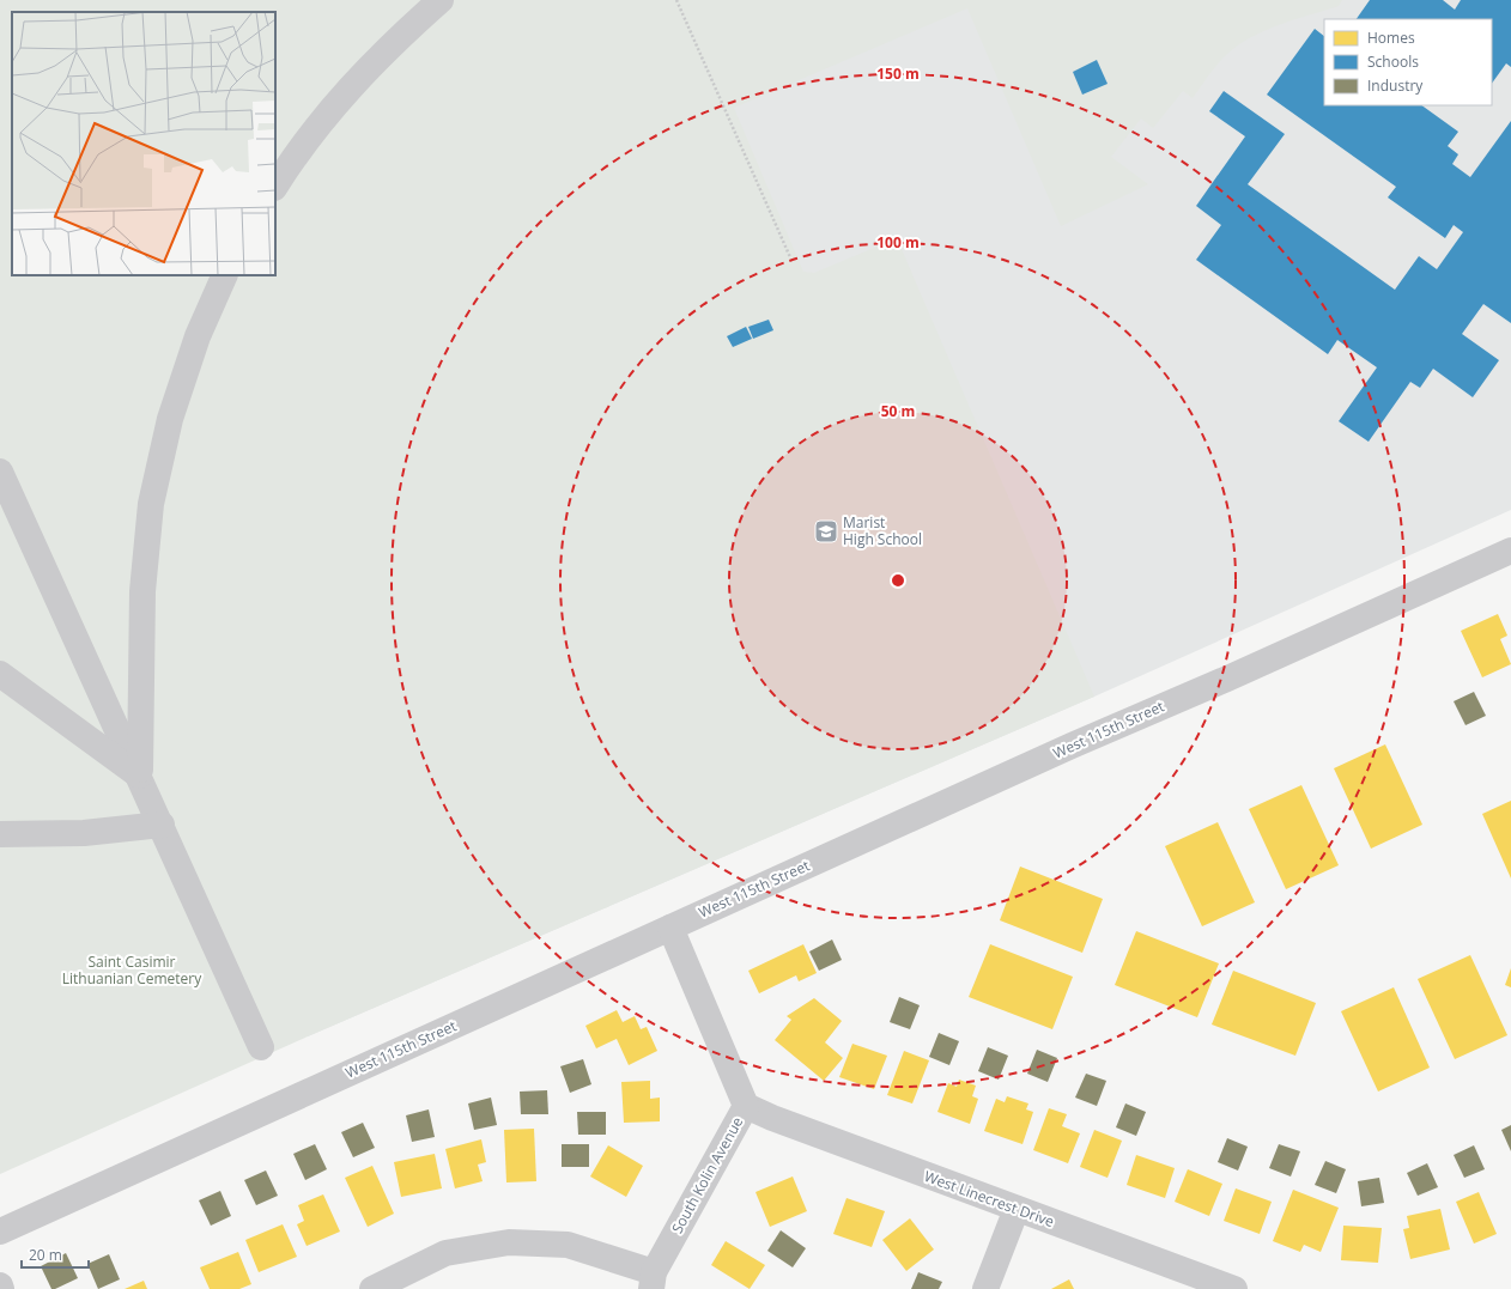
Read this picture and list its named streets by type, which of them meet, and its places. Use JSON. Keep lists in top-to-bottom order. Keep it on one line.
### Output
{"streets":{"street":["West 115th Street","South Kolin Avenue","West Linecrest Drive"]},"crossings":[["West 115th Street","South Kolin Avenue"],["South Kolin Avenue","West Linecrest Drive"]],"parks":["Saint Casimir Lithuanian Cemetery"],"places":{"school or university":["Marist High School"]},"legend":["Homes","Schools","Industry"],"scale_bar":"20 m","rings":["150 m","100 m","50 m"]}
